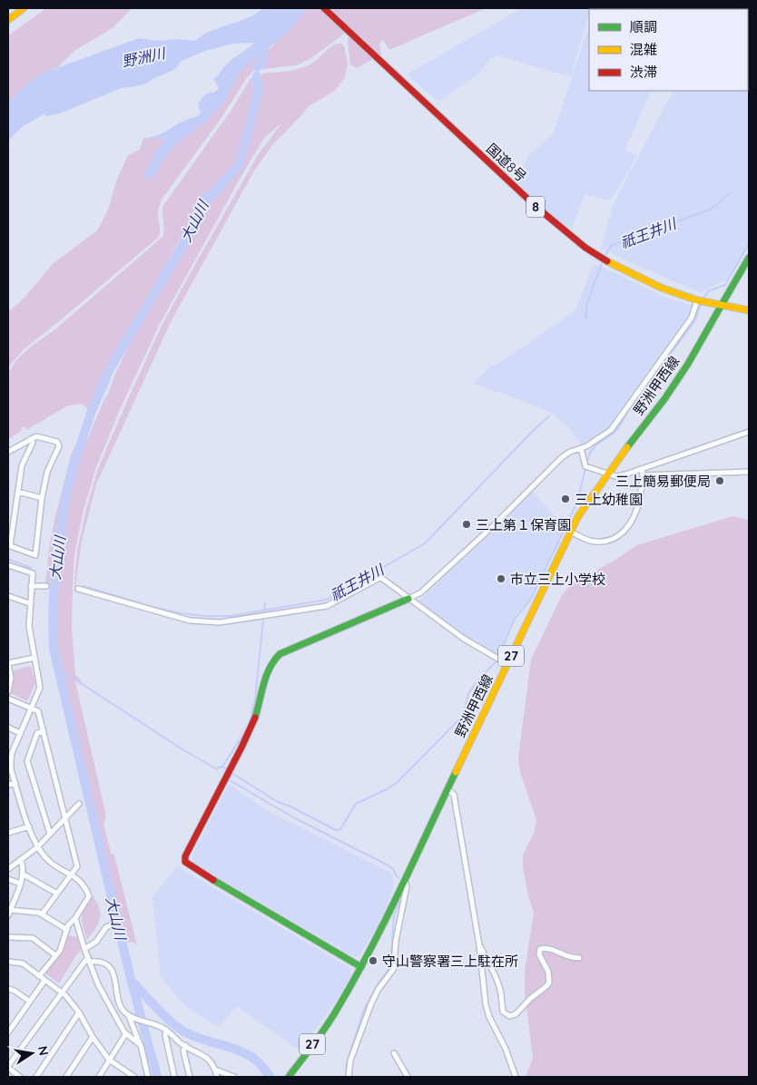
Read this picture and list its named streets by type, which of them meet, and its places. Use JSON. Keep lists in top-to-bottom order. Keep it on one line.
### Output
{"streets":{"main road":["国道8号","8","野洲甲西線","27"]},"crossings":[["国道8号","野洲甲西線"]],"water":["野洲川","大山川","祇王井川"],"places":["三上簡易郵便局","三上幼稚園","三上第１保育園","市立三上小学校","守山警察署三上駐在所"],"legend":["順調","混雑","渋滞"],"north":"right"}
